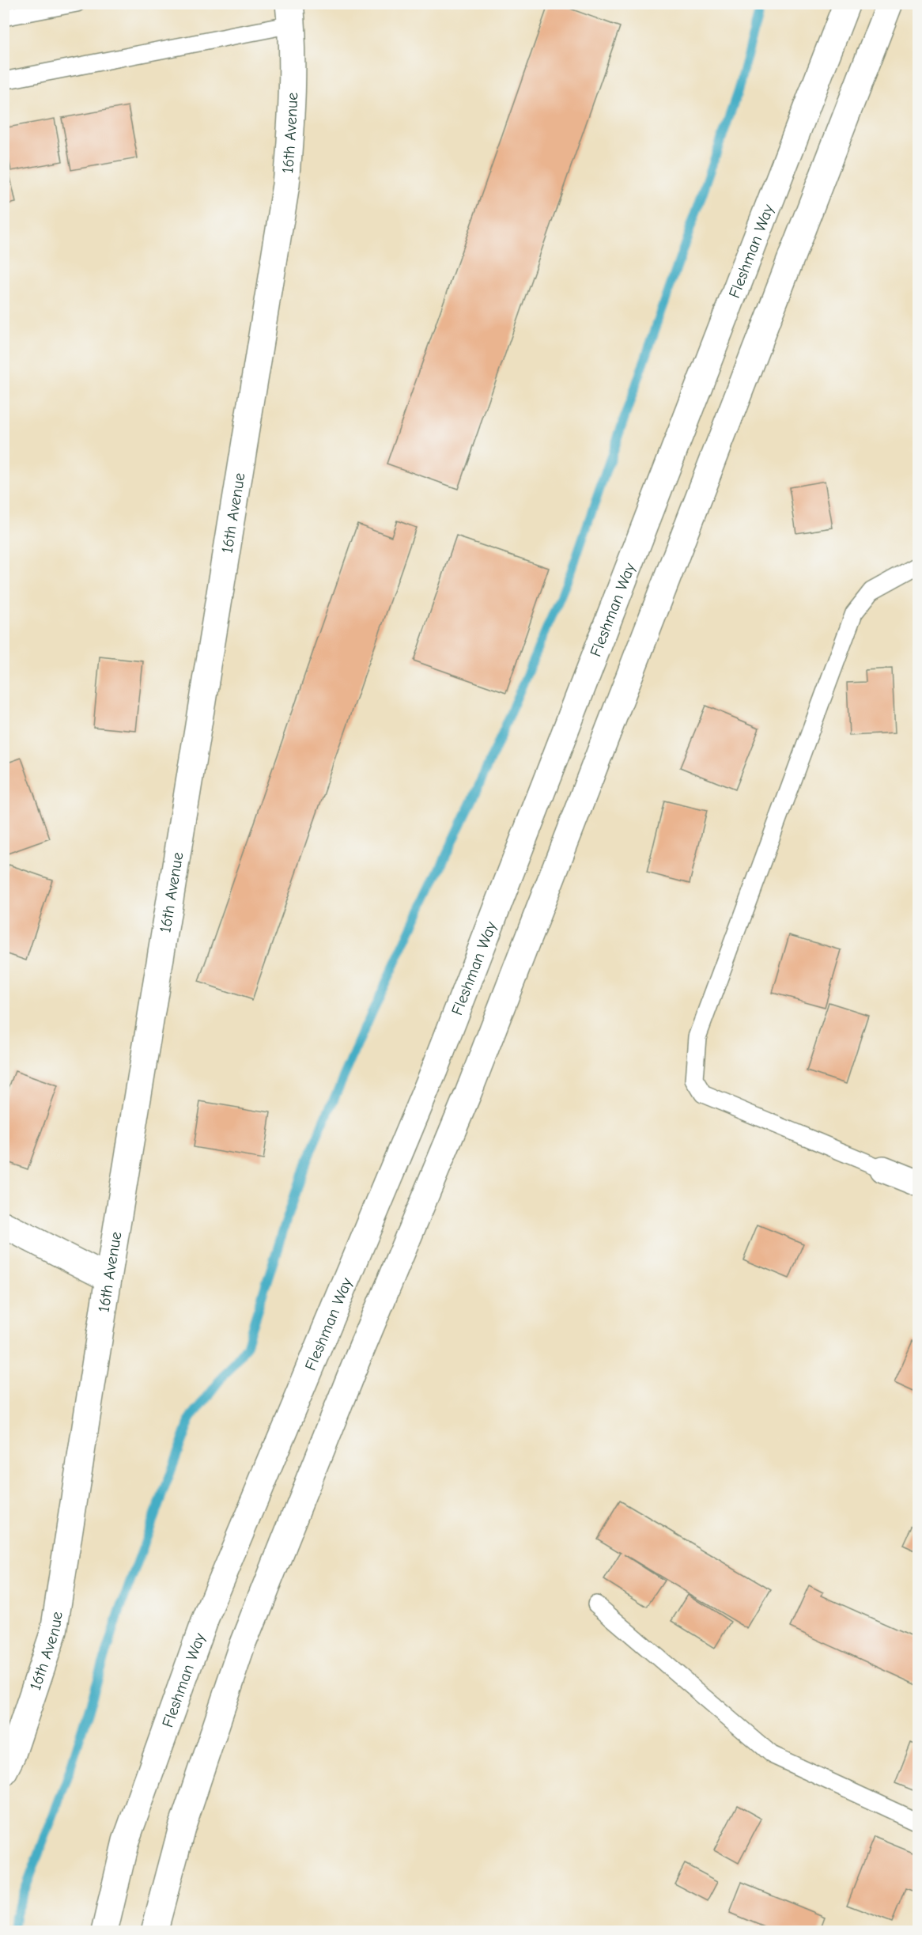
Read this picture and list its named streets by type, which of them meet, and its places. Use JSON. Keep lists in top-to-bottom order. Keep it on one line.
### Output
{"streets":{"main road":["16th Avenue","Fleshman Way"]}}
